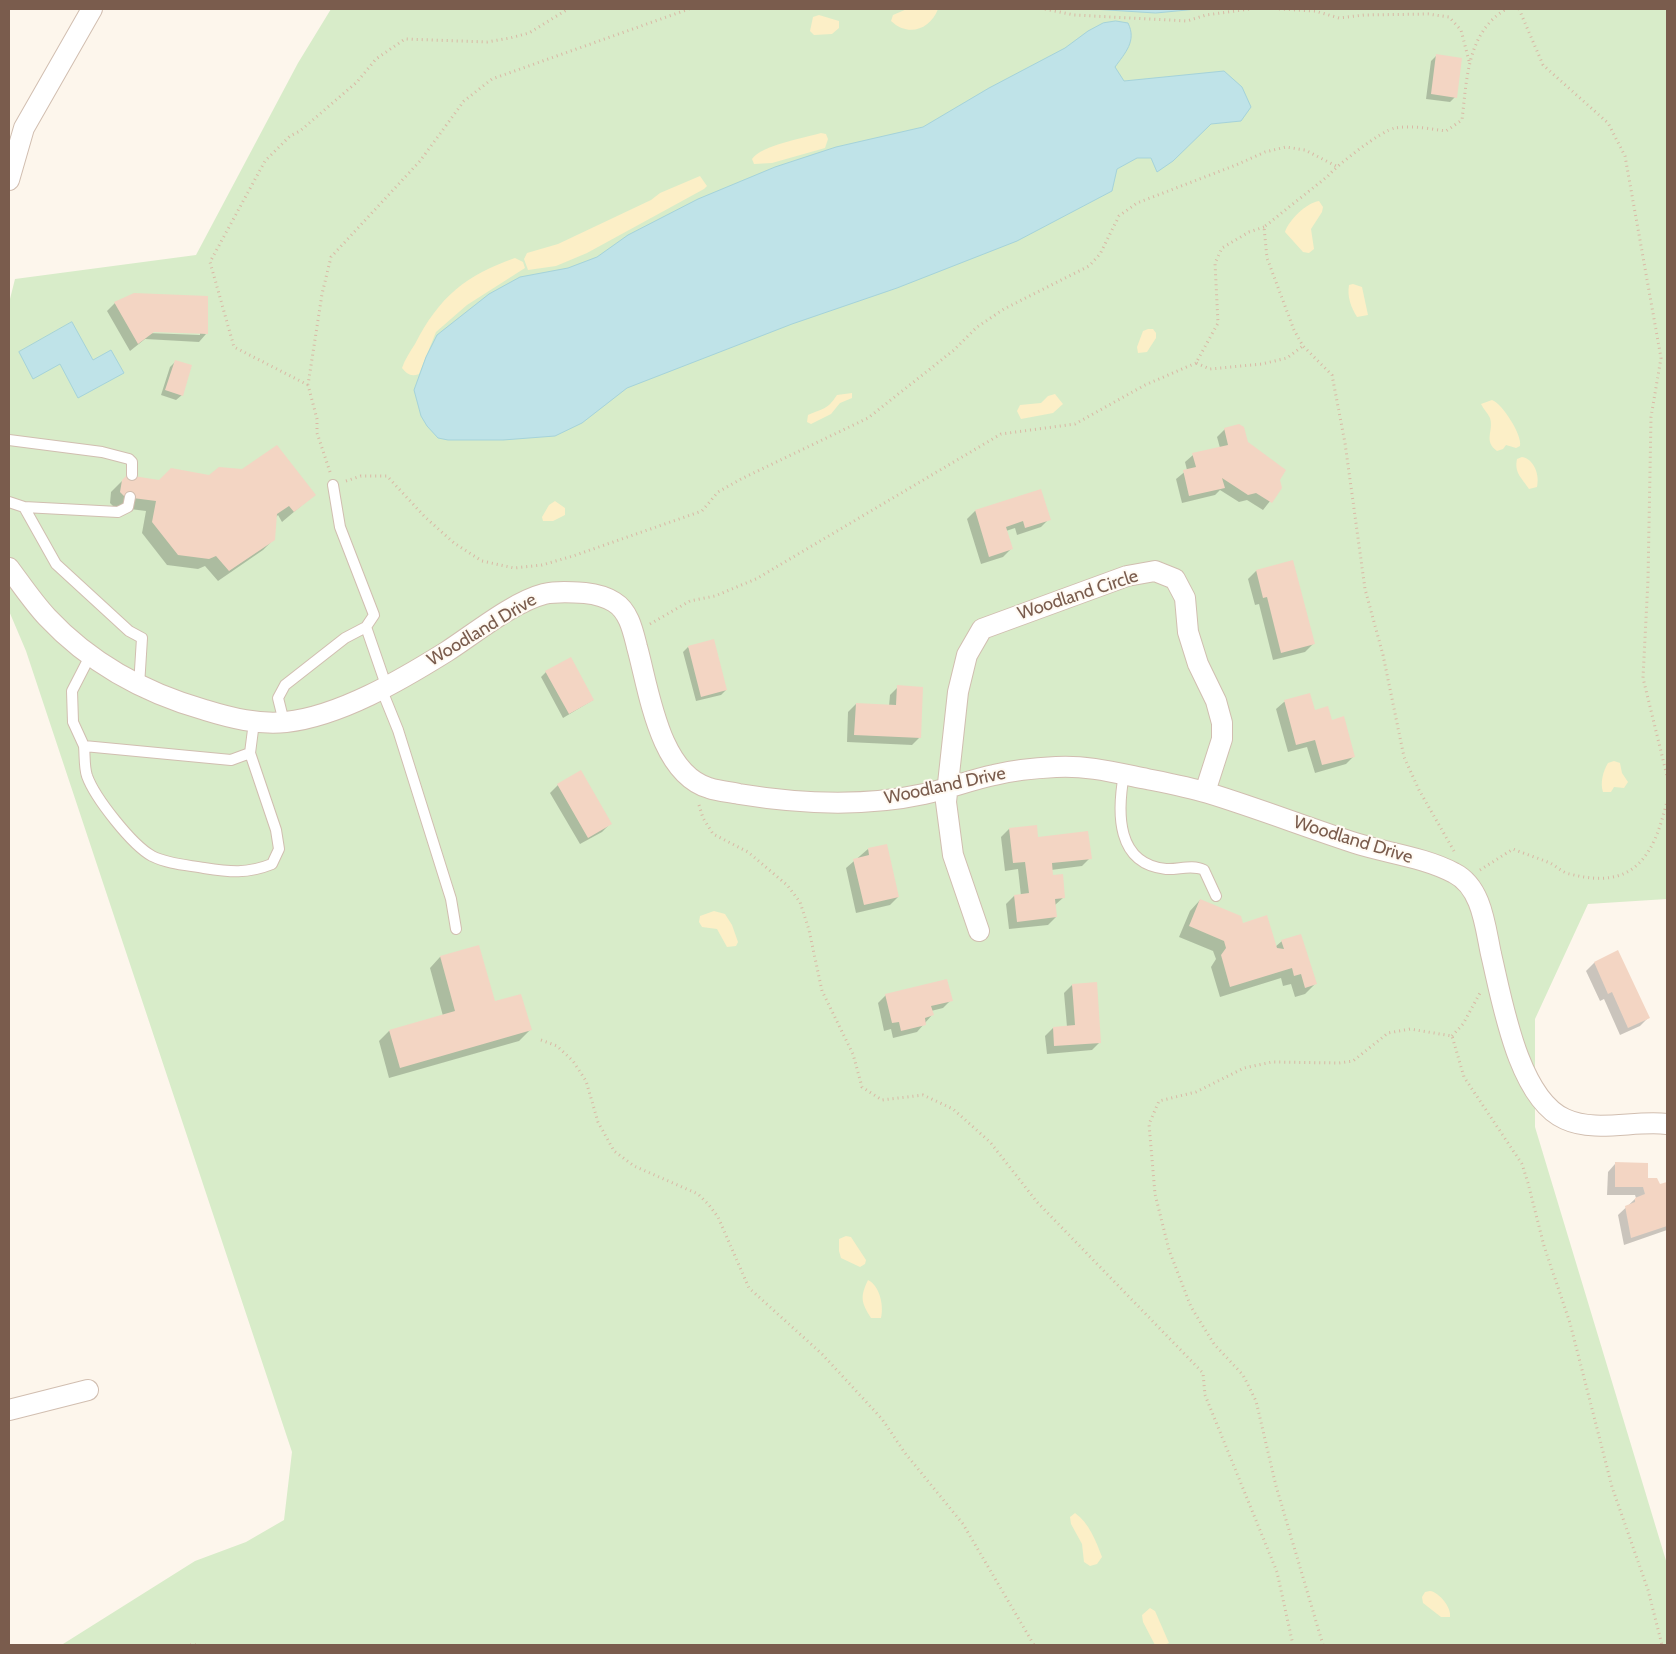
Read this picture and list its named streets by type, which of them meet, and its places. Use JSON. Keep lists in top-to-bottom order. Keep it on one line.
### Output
{"streets":{"street":["Woodland Circle","Woodland Drive"]},"crossings":[["Woodland Circle","Woodland Drive"]]}
